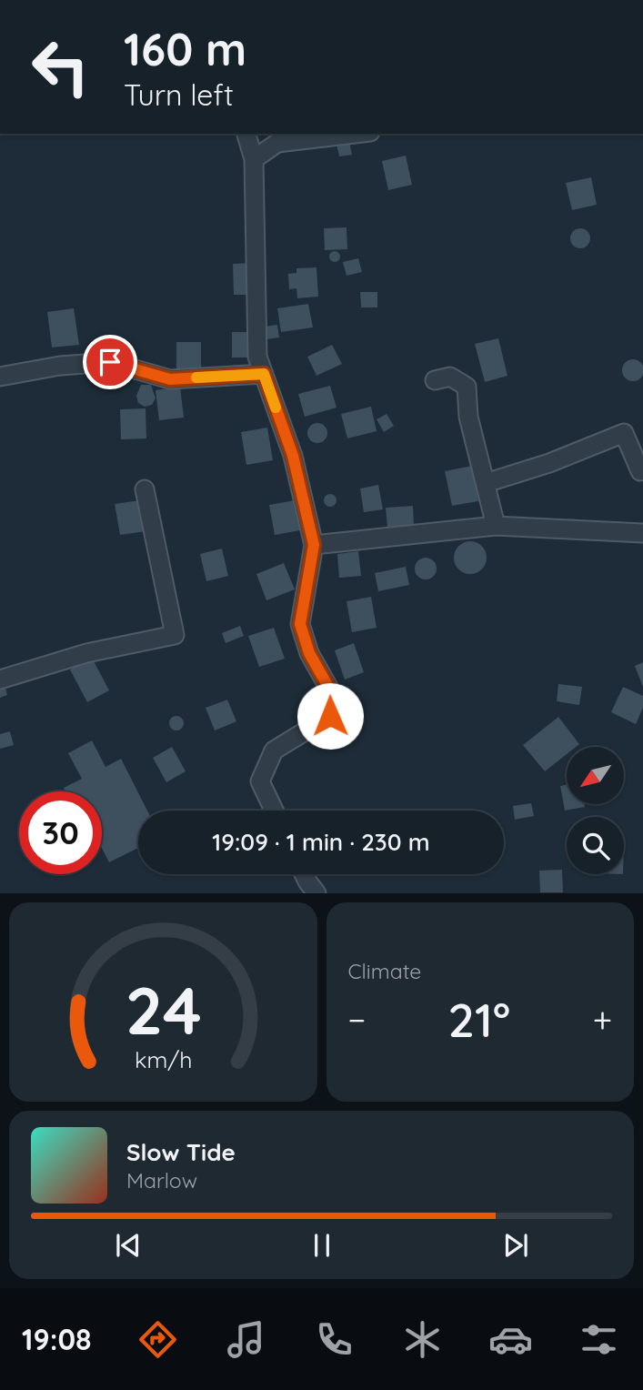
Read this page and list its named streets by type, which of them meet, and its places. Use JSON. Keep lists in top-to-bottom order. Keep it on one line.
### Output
{"north":"bottom left","page":{"turn":["160 m","Turn left"],"limit":"30","trip":"19:09 · 1 min · 230 m","tile":"Climate","heat":["−","21°","+"],"song":["Slow Tide","Marlow"],"tabs":"19:08","gauge":["24","km/h"]}}
